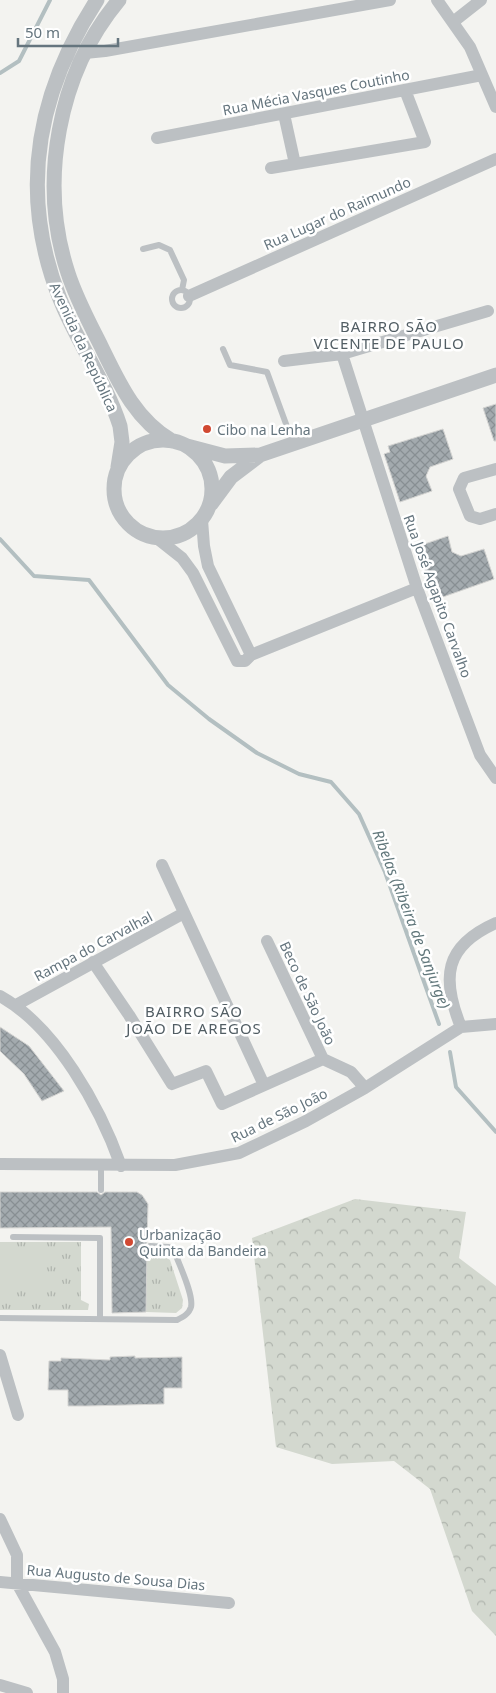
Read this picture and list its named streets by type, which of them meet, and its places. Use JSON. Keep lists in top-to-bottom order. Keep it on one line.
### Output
{"streets":{"street":["Rua Mécia Vasques Coutinho","Rua Lugar do Raimundo","Avenida da República","Rua José Agapito Carvalho","Rampa do Carvalhal","Beco de São João","Rua de São João","Rua Augusto de Sousa Dias"]},"districts":["BAIRRO SÃO VICENTE DE PAULO","BAIRRO SÃO JOÃO DE AREGOS"],"water":["Ribelas (Ribeira de Sanjurge)"],"places":["Cibo na Lenha","Urbanização Quinta da Bandeira"],"scale_bar":"50 m"}
